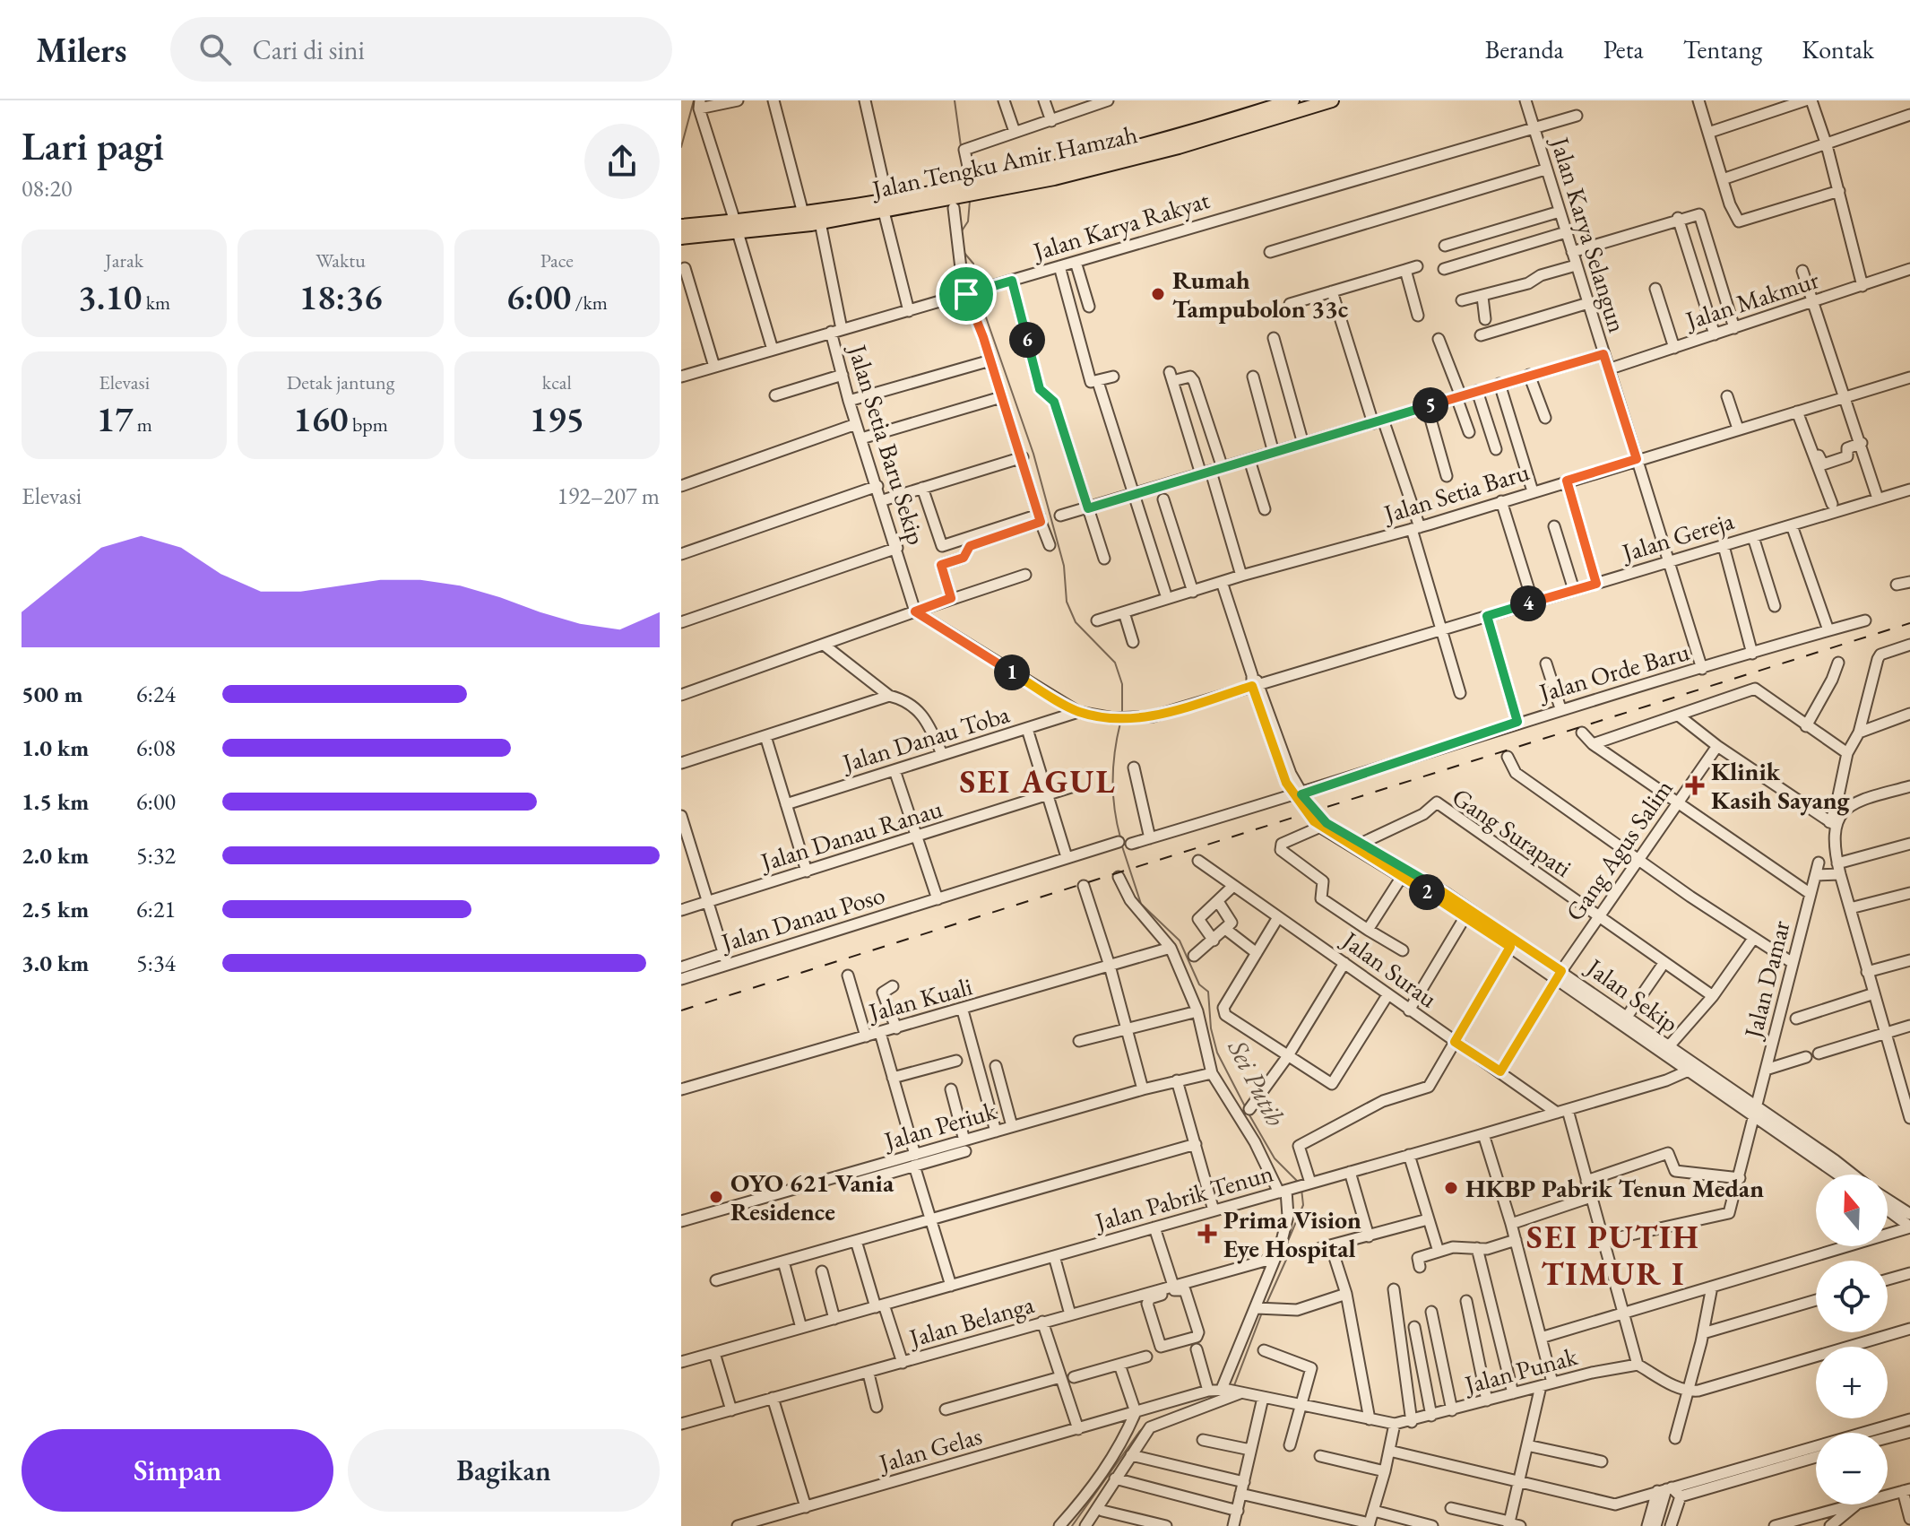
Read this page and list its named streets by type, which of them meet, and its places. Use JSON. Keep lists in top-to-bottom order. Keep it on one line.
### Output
{"streets":{"main road":["Jalan Tengku Amir Hamzah"],"street":["Jalan Karya Rakyat","Jalan Karya Selangun","Jalan Makmur","Jalan Setia Baru Sekip","Jalan Setia Baru","Jalan Gereja","Jalan Orde Baru","Jalan Danau Toba","Gang Surapati","Jalan Danau Ranau","Gang Agus Salim","Jalan Danau Poso","Jalan Surau","Jalan Damar","Jalan Sekip","Jalan Kuali","Jalan Periuk","Jalan Pabrik Tenun","Jalan Belanga","Jalan Punak","Jalan Gelas"]},"crossings":[["Jalan Tengku Amir Hamzah","Jalan Setia Baru Sekip"],["Jalan Karya Rakyat","Jalan Karya Selangun"],["Jalan Karya Rakyat","Jalan Setia Baru Sekip"],["Jalan Karya Selangun","Jalan Makmur"],["Jalan Karya Selangun","Jalan Setia Baru"],["Jalan Karya Selangun","Jalan Gereja"],["Jalan Karya Selangun","Jalan Orde Baru"],["Jalan Setia Baru","Jalan Sekip"],["Jalan Gereja","Jalan Danau Toba"],["Jalan Gereja","Jalan Sekip"],["Jalan Orde Baru","Jalan Sekip"],["Gang Surapati","Gang Agus Salim"],["Gang Surapati","Jalan Sekip"],["Gang Agus Salim","Jalan Surau"],["Gang Agus Salim","Jalan Sekip"],["Jalan Surau","Jalan Pabrik Tenun"],["Jalan Damar","Jalan Sekip"],["Jalan Sekip","Jalan Pabrik Tenun"],["Jalan Punak","Jalan Gelas"]],"districts":["SEI AGUL","SEI PUTIH TIMUR I"],"water":["Sei Putih"],"places":{"other":["Rumah Tampubolon 33c","HKBP Pabrik Tenun Medan","OYO 621 Vania Residence"],"health":["Klinik Kasih Sayang","Prima Vision Eye Hospital"]},"north":"top","page":{"header":"Milers","search":"Cari di sini","nav":["Beranda","Peta","Tentang","Kontak"],"heading":["Lari pagi","08:20"],"stats":[["Jarak","3.10 km"],["Waktu","18:36"],["Pace","6:00 /km"],["Elevasi","17 m"],["Detak jantung","160 bpm"],["kcal","195"]],"pins":["6","5","4","1","2"],"chart":["Elevasi","192–207 m"],"list":[{"name":"500 m","note":"6:24"},{"name":"1.0 km","note":"6:08"},{"name":"1.5 km","note":"6:00"},{"name":"2.0 km","note":"5:32"},{"name":"2.5 km","note":"6:21"},{"name":"3.0 km","note":"5:34"}],"map_buttons":["+","−"],"buttons":["Simpan","Bagikan"]}}
